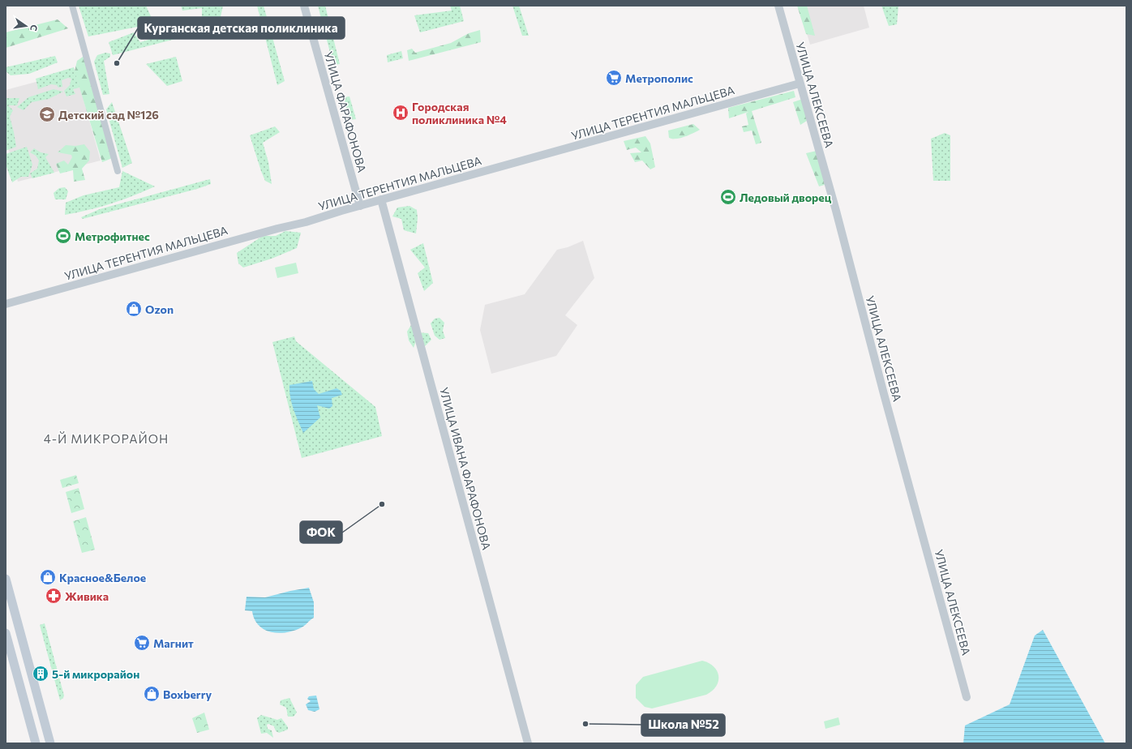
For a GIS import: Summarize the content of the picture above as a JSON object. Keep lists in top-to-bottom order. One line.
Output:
{"streets":{"street":["УЛИЦА АЛЕКСЕЕВА","УЛИЦА ФАРАФОНОВА","УЛИЦА ТЕРЕНТИЯ МАЛЬЦЕВА","УЛИЦА ИВАНА ФАРАФОНОВА"]},"crossings":[["УЛИЦА АЛЕКСЕЕВА","УЛИЦА ТЕРЕНТИЯ МАЛЬЦЕВА"],["УЛИЦА ФАРАФОНОВА","УЛИЦА ТЕРЕНТИЯ МАЛЬЦЕВА"],["УЛИЦА ТЕРЕНТИЯ МАЛЬЦЕВА","УЛИЦА ИВАНА ФАРАФОНОВА"]],"districts":["4-Й МИКРОРАЙОН"],"places":{"other":["Курганская детская поликлиника","ФОК","Школа №52"],"supermarket":["Метрополис","Магнит"],"hospital":["Городская поликлиника №4"],"school or university":["Детский сад №126"],"sports":["Ледовый дворец","Метрофитнес"],"shop":["Ozon","Красное&Белое","Boxberry"],"pharmacy":["Живика"],"building":["5-й микрорайон"]},"north":"right"}
